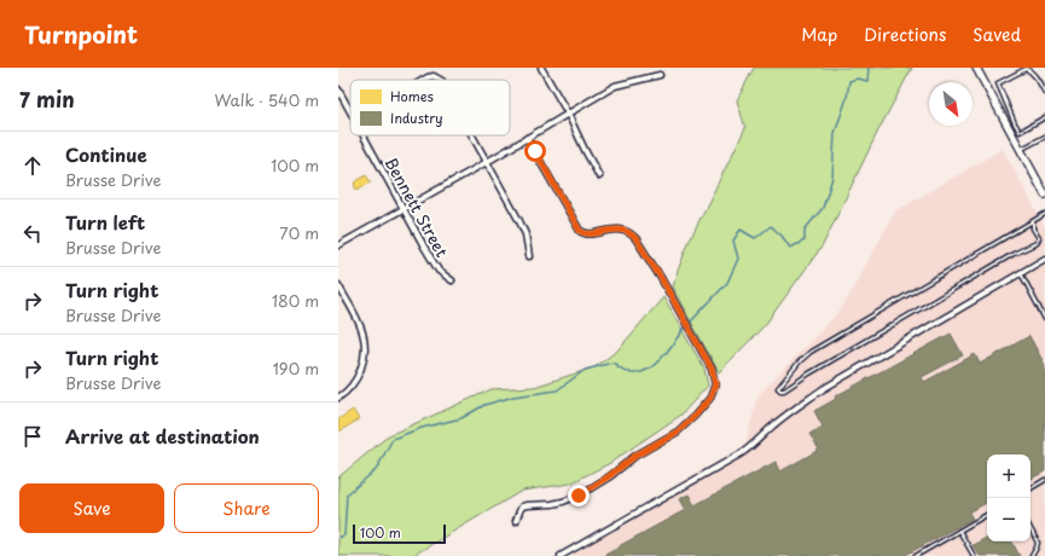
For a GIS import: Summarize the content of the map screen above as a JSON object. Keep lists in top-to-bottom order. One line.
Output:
{"streets":{"street":["Bennett Street"]},"legend":["Homes","Industry"],"scale_bar":"100 m","north":"bottom right","page":{"header":"Turnpoint","nav":["Map","Directions","Saved"],"heading":["7 min","Walk · 540 m"],"list":[["Continue","Brusse Drive","100 m"],["Turn left","Brusse Drive","70 m"],["Turn right","Brusse Drive","180 m"],["Turn right","Brusse Drive","190 m"],"Arrive at destination"],"map_buttons":["+","−"],"buttons":["Save","Share"],"scale":"100 m"}}
